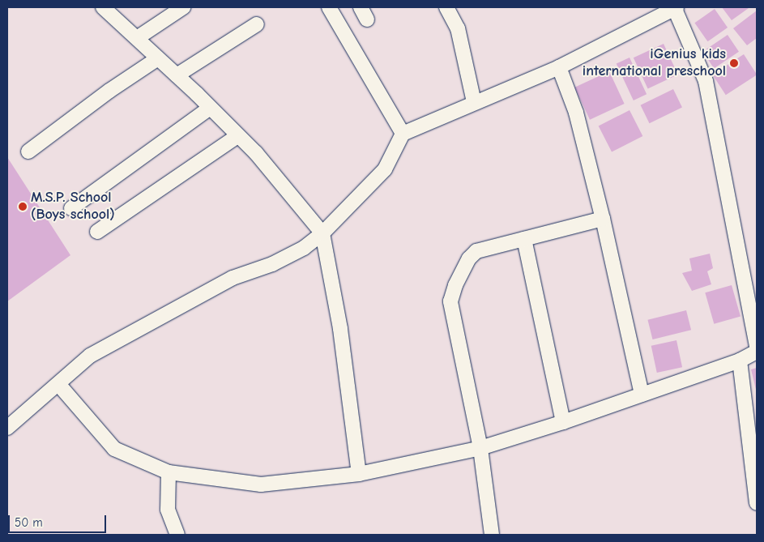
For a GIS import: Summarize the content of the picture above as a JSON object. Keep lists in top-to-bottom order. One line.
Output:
{"places":["iGenius kids international preschool","M.S.P. School (Boys school)"],"scale_bar":"50 m"}
